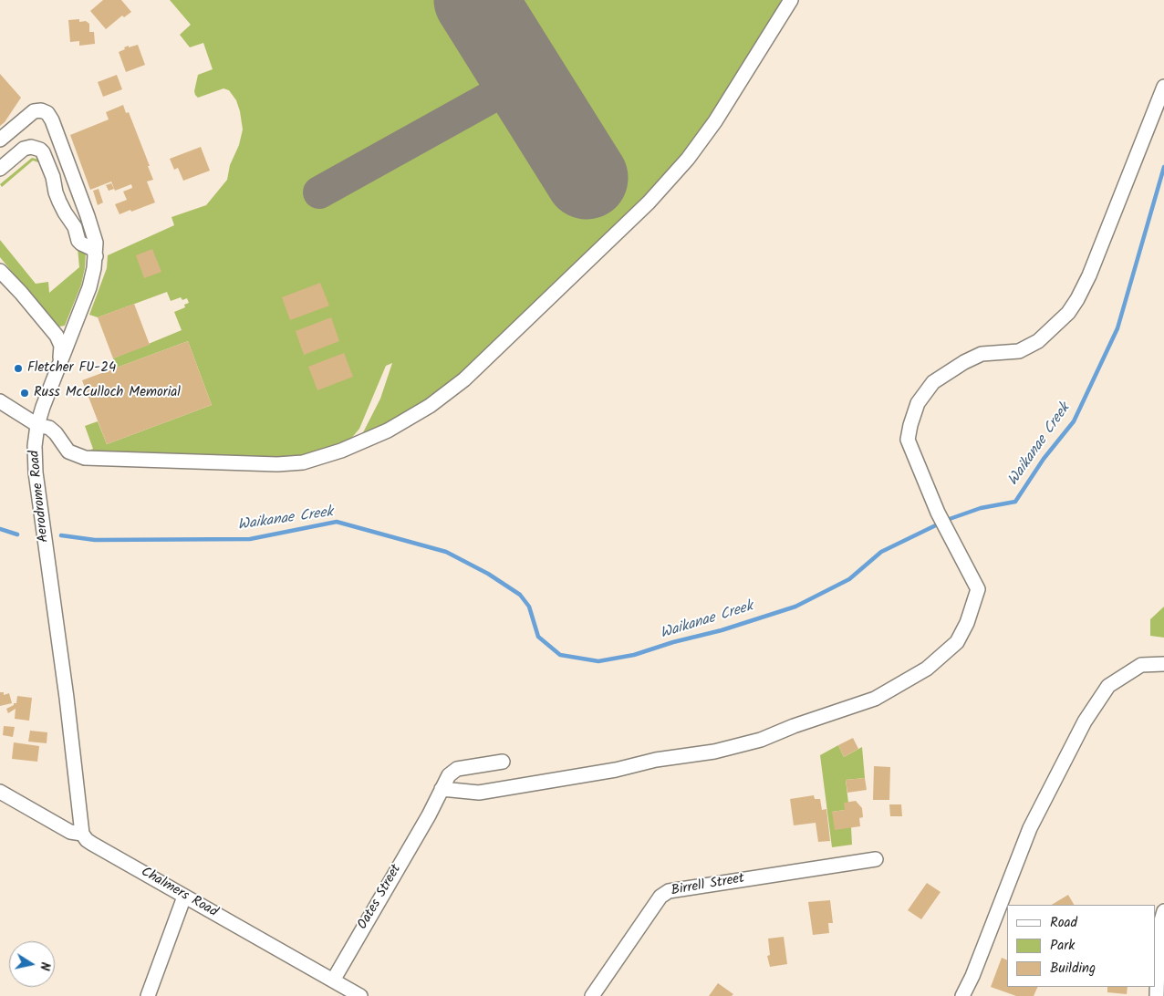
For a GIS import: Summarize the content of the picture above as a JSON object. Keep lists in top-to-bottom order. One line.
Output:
{"streets":{"street":["Aerodrome Road","Birrell Street","Chalmers Road","Oates Street"]},"crossings":[["Aerodrome Road","Chalmers Road"],["Chalmers Road","Oates Street"]],"water":["Waikanae Creek"],"places":["Fletcher FU-24","Russ McCulloch Memorial"],"legend":["Road","Park","Building"],"north":"right"}
